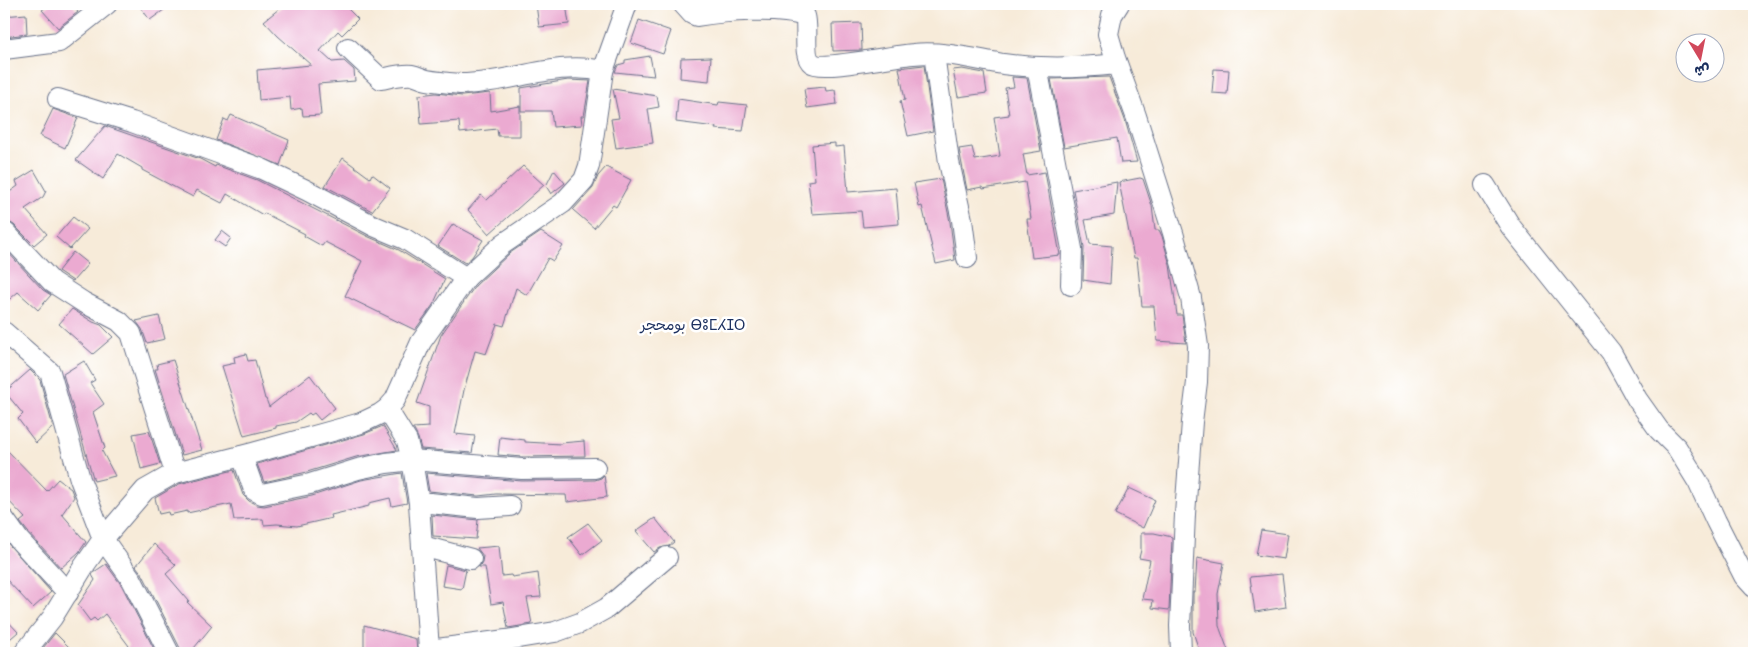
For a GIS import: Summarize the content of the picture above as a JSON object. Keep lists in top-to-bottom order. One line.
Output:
{"districts":["بومحجر ⴱⵓⵎⵃⵊⵔ"],"north":"bottom"}
